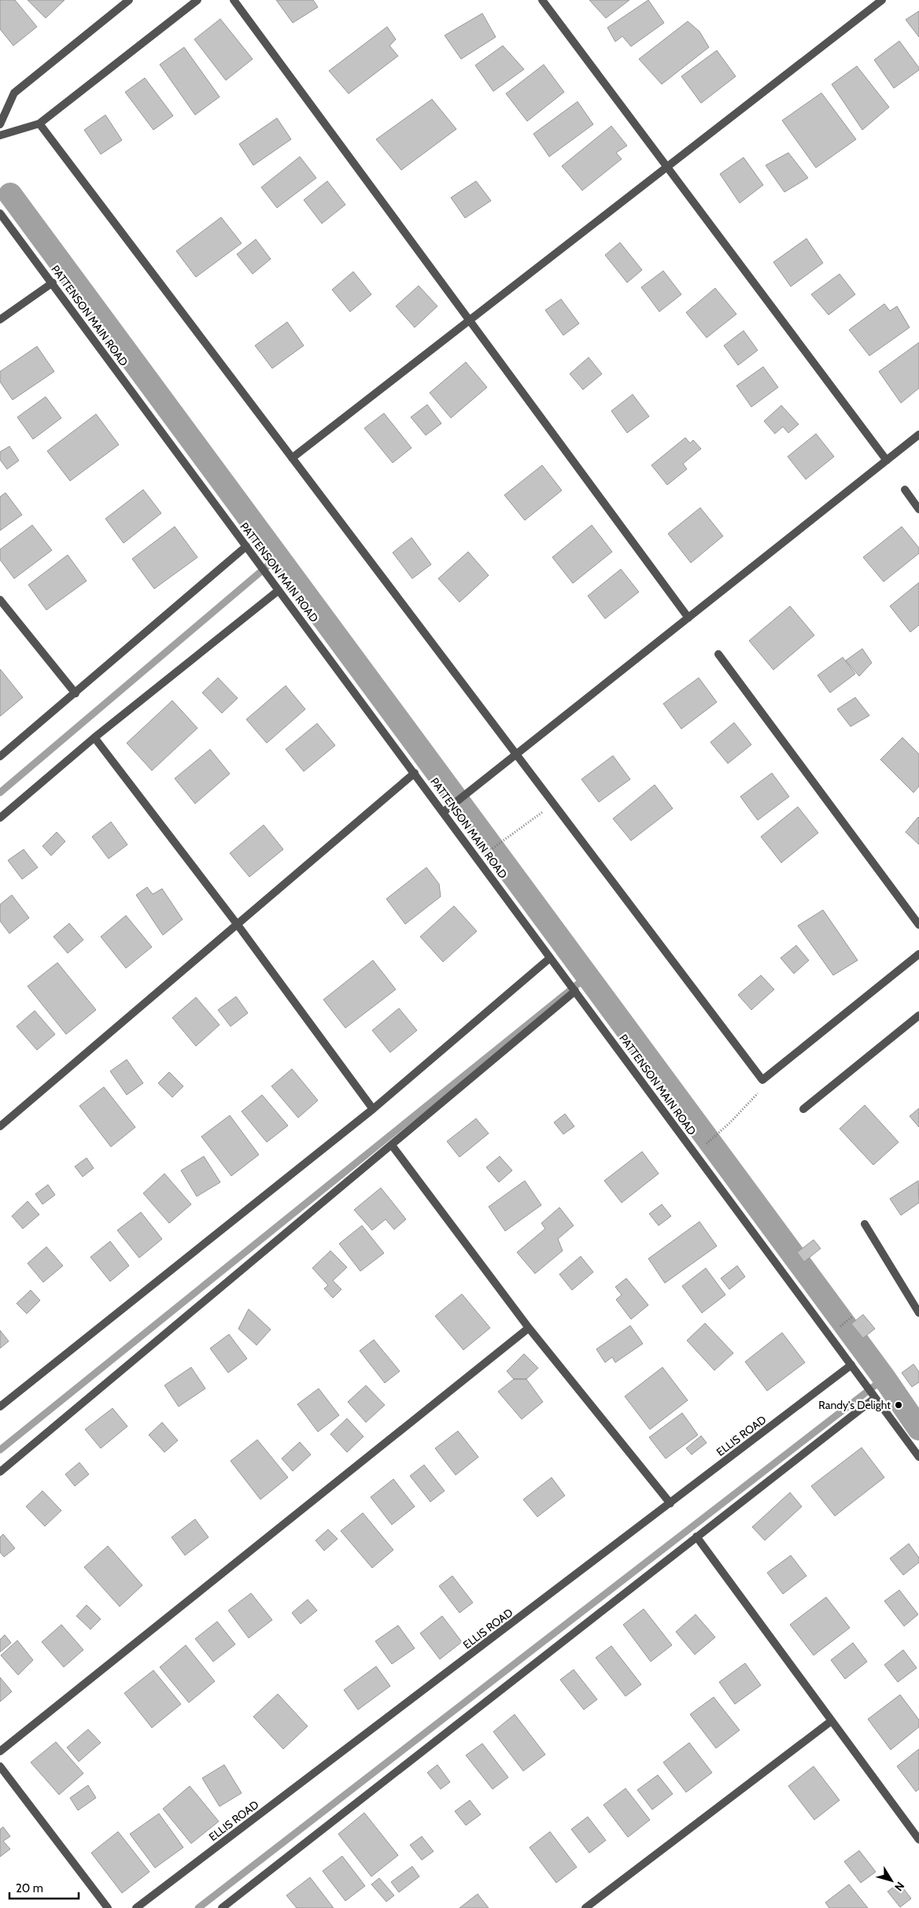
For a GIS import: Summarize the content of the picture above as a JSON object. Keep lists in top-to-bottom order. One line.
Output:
{"streets":{"street":["PATTENSON MAIN ROAD","ELLIS ROAD"]},"crossings":[["PATTENSON MAIN ROAD","ELLIS ROAD"]],"places":["Randy's Delight"],"scale_bar":"20 m","north":"bottom right"}
